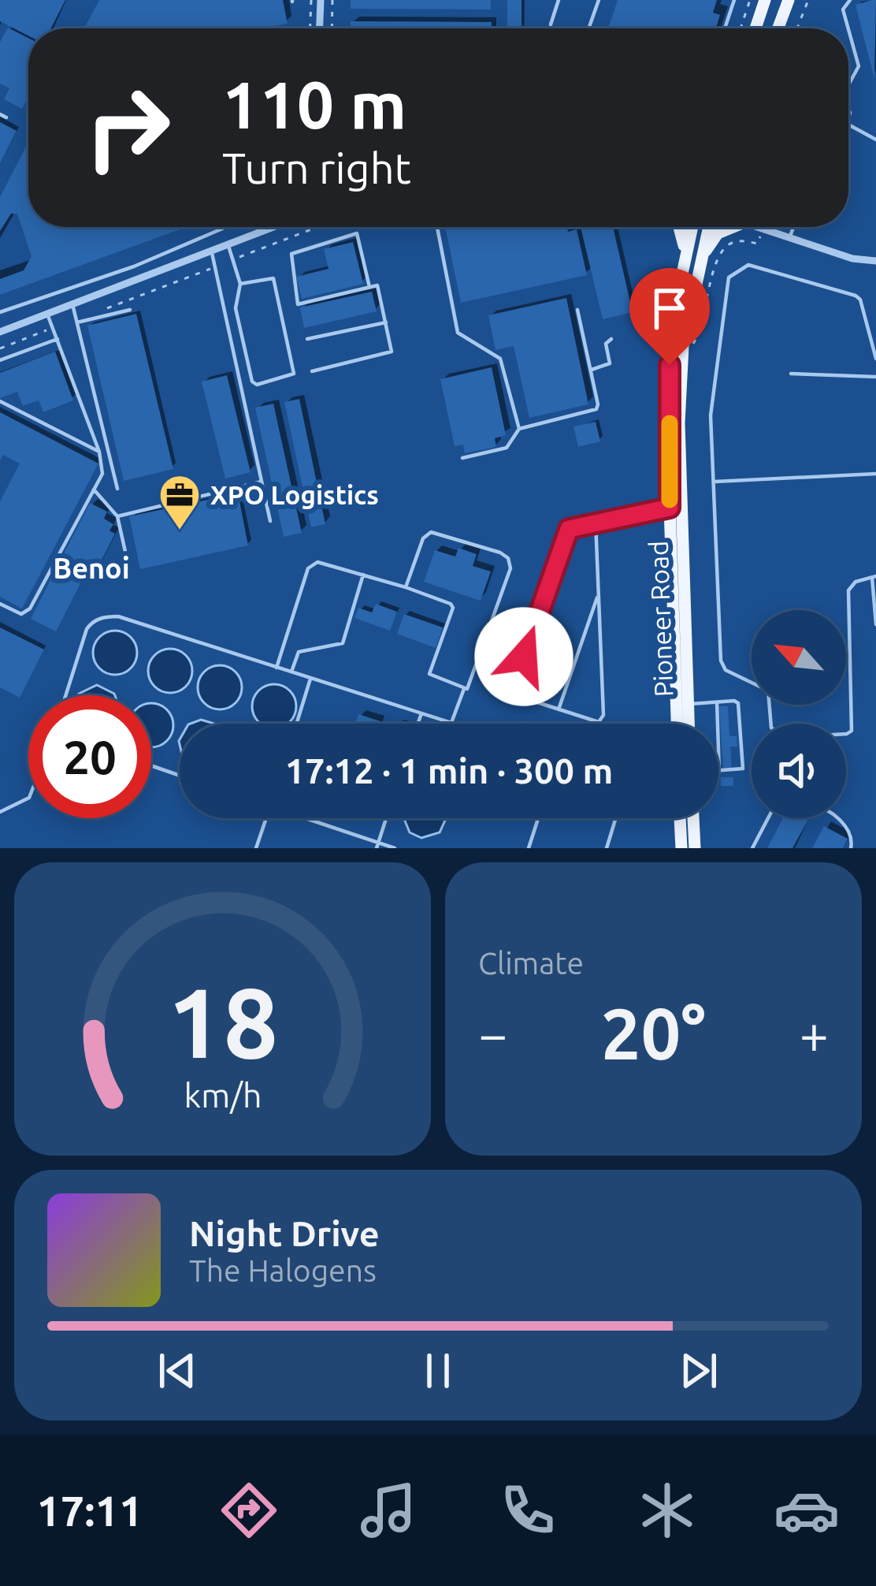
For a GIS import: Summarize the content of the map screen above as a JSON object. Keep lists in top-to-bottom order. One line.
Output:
{"streets":{"main road":["Pioneer Road"]},"districts":["Benoi"],"places":{"office":["XPO Logistics"]},"north":"top left","page":{"turn":["110 m","Turn right"],"limit":"20","trip":"17:12 · 1 min · 300 m","tile":"Climate","heat":["−","20°","+"],"song":["Night Drive","The Halogens"],"tabs":"17:11","gauge":["18","km/h"]}}
